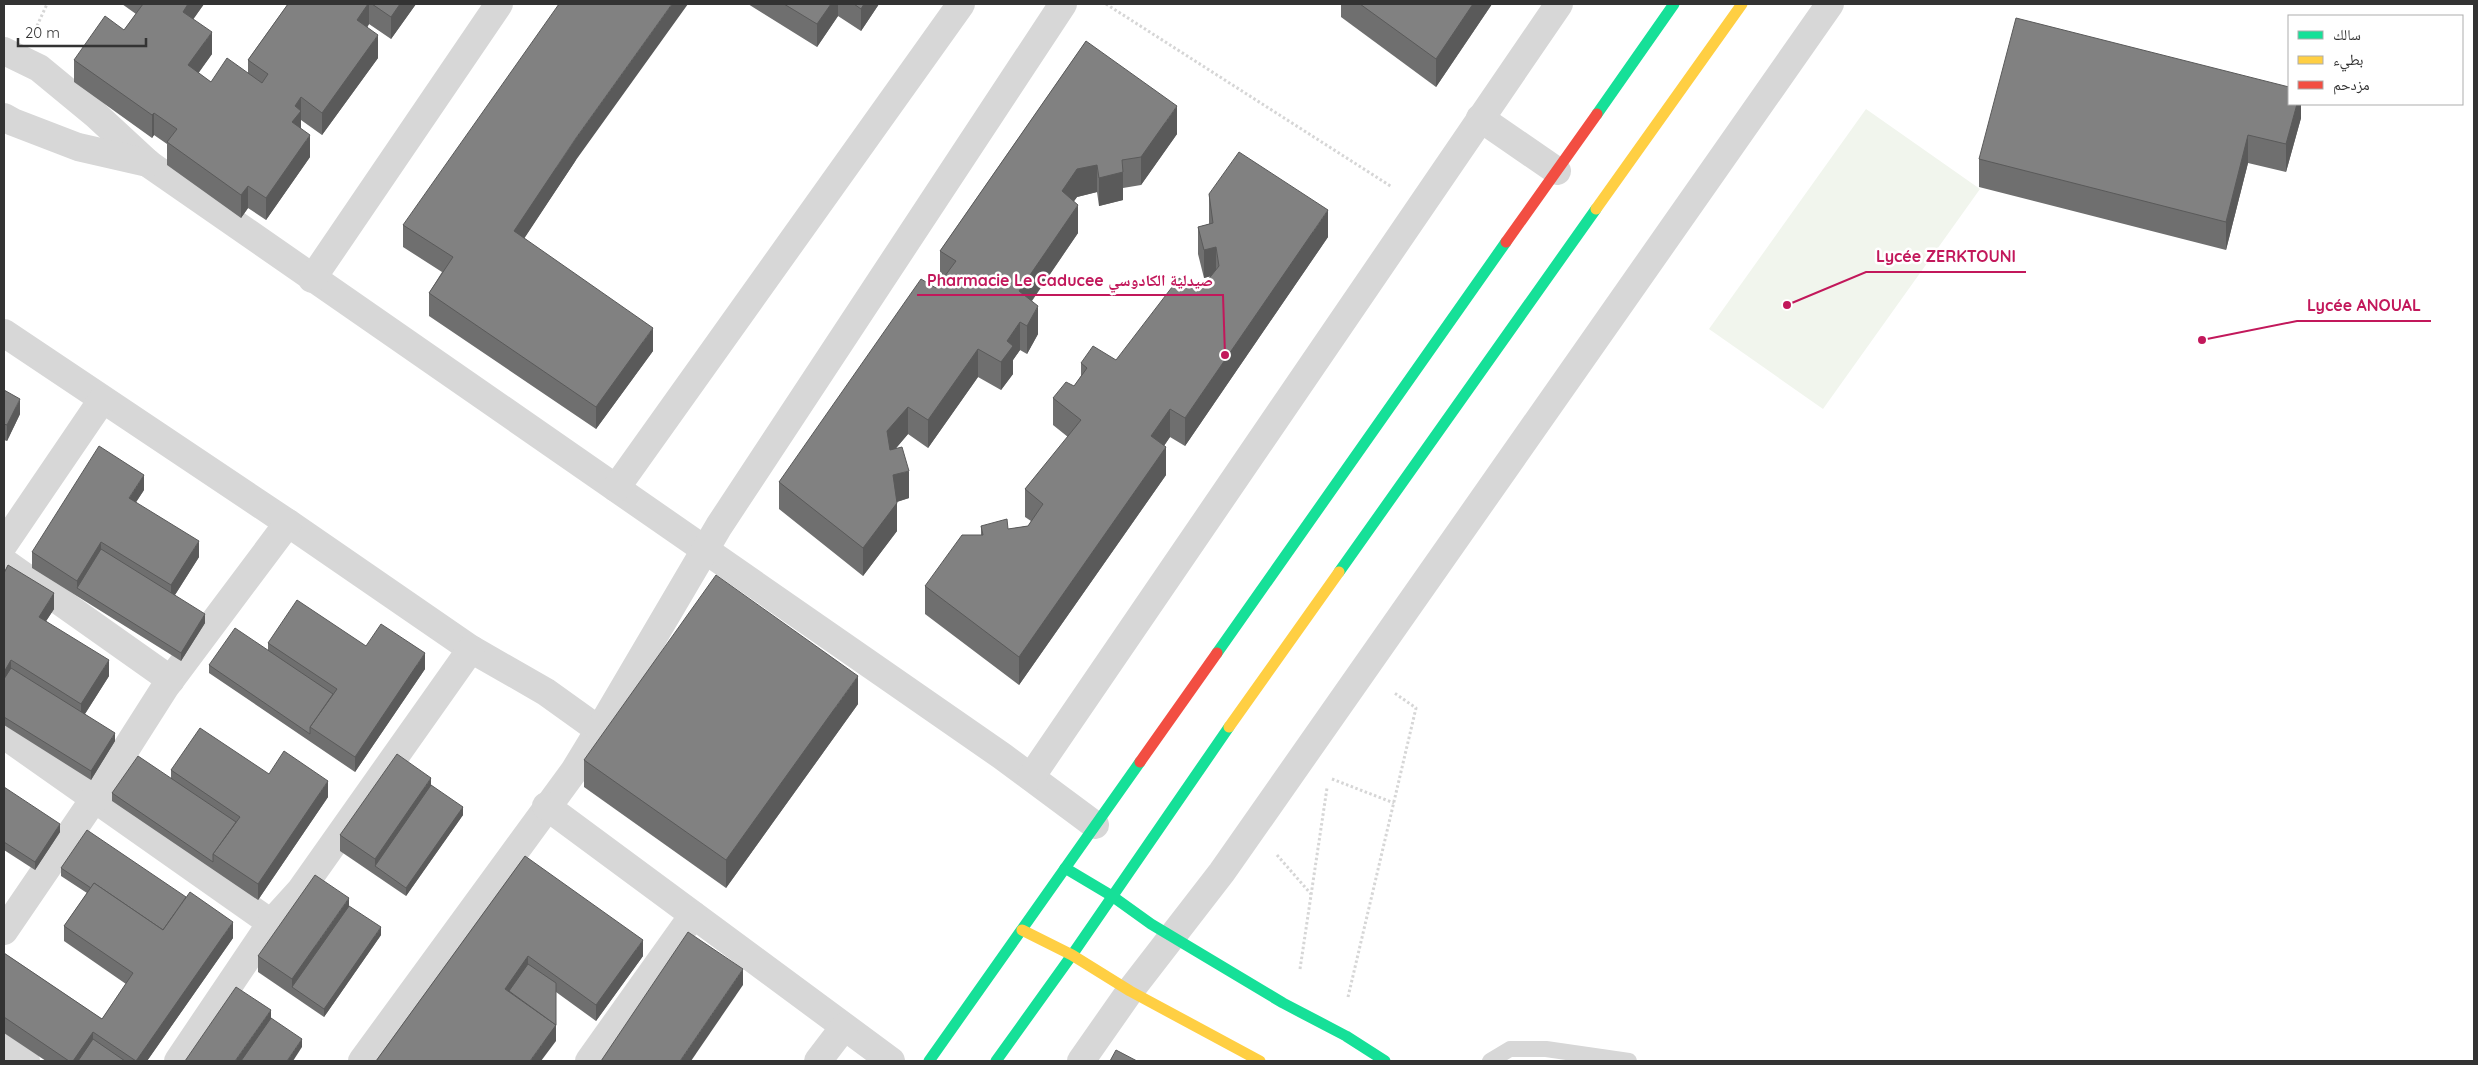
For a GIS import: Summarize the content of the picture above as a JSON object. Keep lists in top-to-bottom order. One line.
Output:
{"places":["Lycée ZERKTOUNI","Lycée ANOUAL","Pharmacie Le Caducee صيدلية الكادوسي"],"legend":["سالك","بطيء","مزدحم"],"scale_bar":"20 m"}
